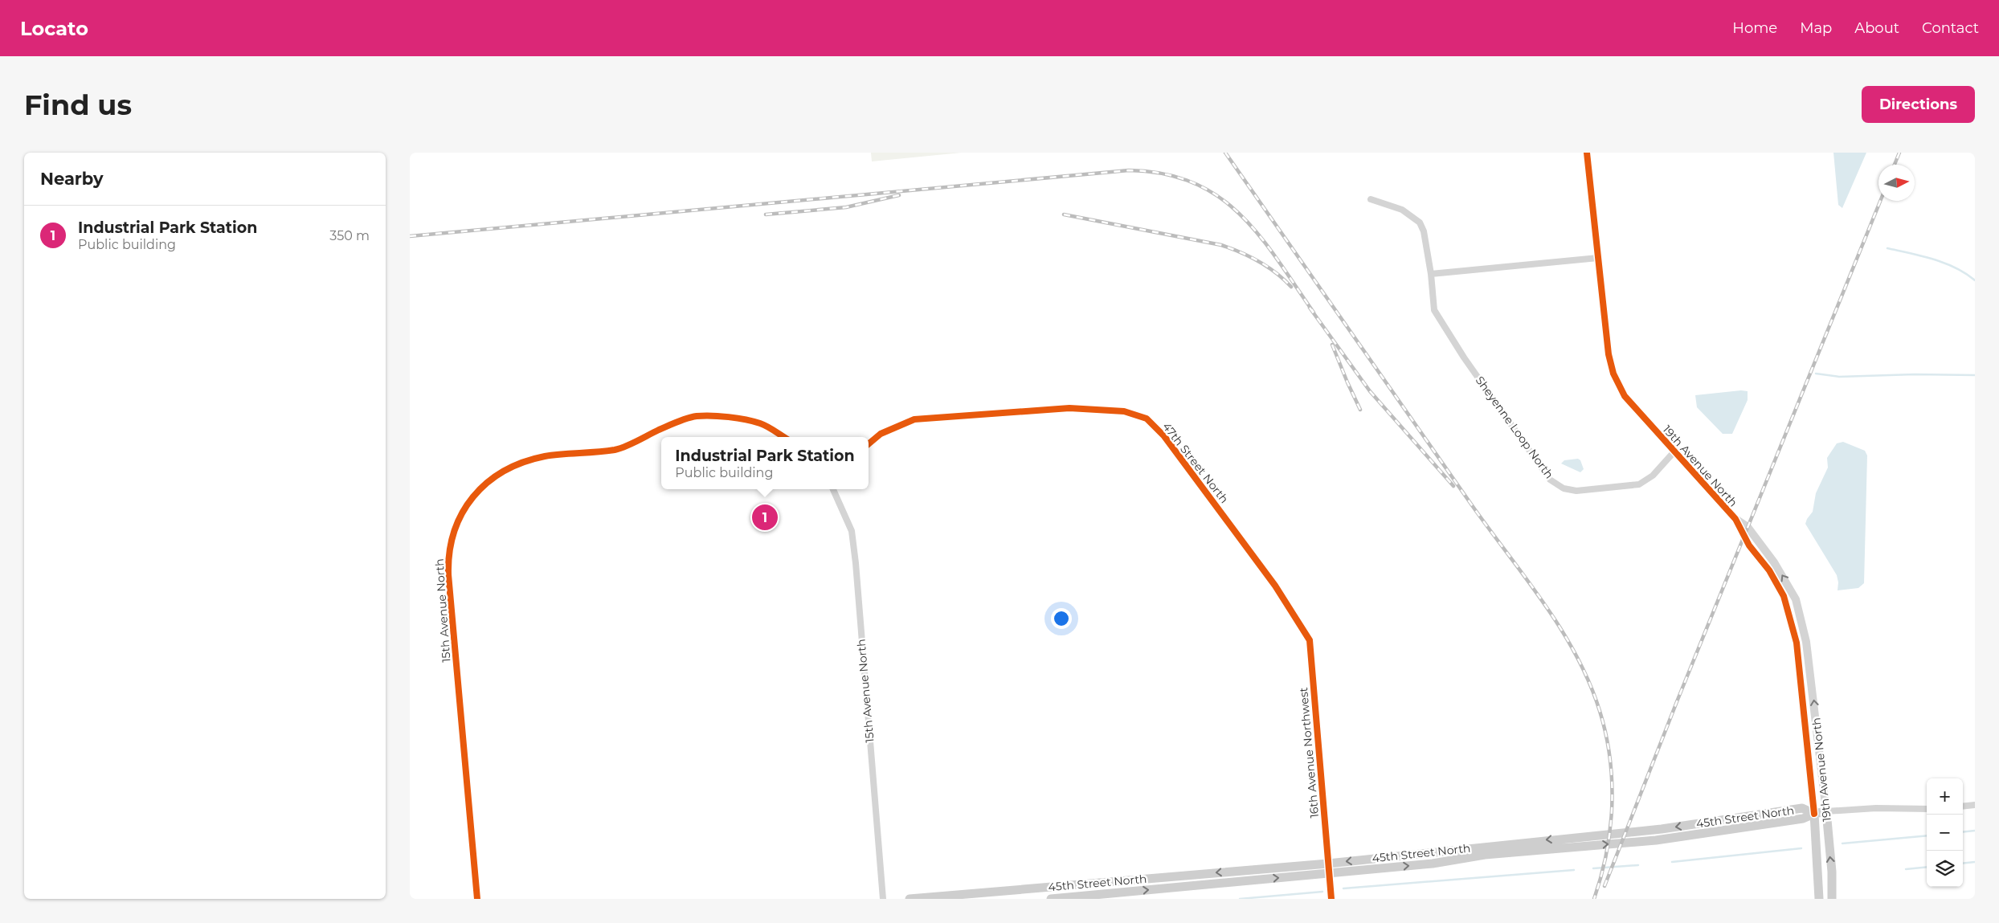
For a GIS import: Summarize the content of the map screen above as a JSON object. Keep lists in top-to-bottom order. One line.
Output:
{"streets":{"main road":["19th Avenue North","45th Street North"],"street":["Sheyenne Loop North","47th Street North","15th Avenue North","16th Avenue Northwest"]},"crossings":[["Sheyenne Loop North","19th Avenue North"],["47th Street North","16th Avenue Northwest"],["19th Avenue North","45th Street North"],["16th Avenue Northwest","45th Street North"]],"north":"right","page":{"header":"Locato","nav":["Home","Map","About","Contact"],"buttons":"Directions","title":"Find us","heading":"Nearby","list":[{"mark":"1","name":"Industrial Park Station","note":"Public building","value":"350 m"}],"popup":["Industrial Park Station","Public building"],"pins":"1","map_buttons":["+","−"]}}
